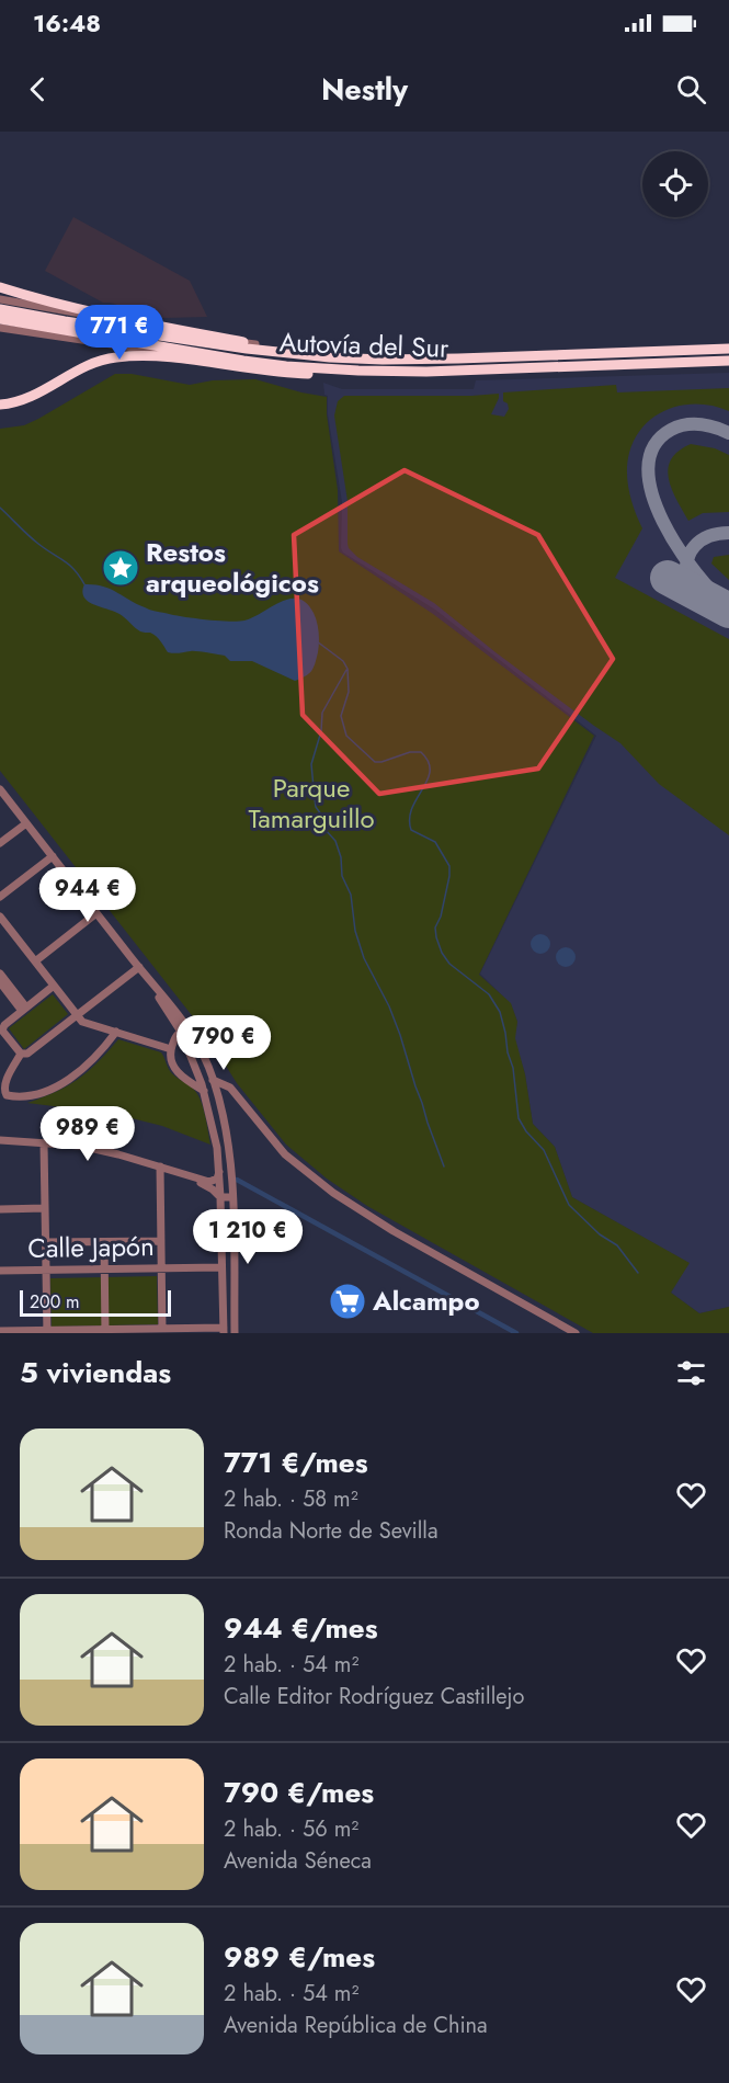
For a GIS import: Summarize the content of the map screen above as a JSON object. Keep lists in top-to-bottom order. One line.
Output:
{"streets":{"highway":["Autovía del Sur"],"street":["Calle Japón"]},"parks":["Parque Tamarguillo"],"places":{"place":["Restos arqueológicos"],"supermarket":["Alcampo"]},"scale_bar":"200 m","page":{"status":"16:48","header":"Nestly","price":["771 €","944 €","790 €","989 €","1 210 €"],"scale":"200 m","heading":"5 viviendas","list":[{"name":"771 €/mes","note":"2 hab. · 58 m² · Ronda Norte de Sevilla"},{"name":"944 €/mes","note":"2 hab. · 54 m² · Calle Editor Rodríguez Castillejo"},{"name":"790 €/mes","note":"2 hab. · 56 m² · Avenida Séneca"},{"name":"989 €/mes","note":"2 hab. · 54 m² · Avenida República de China"}]}}
